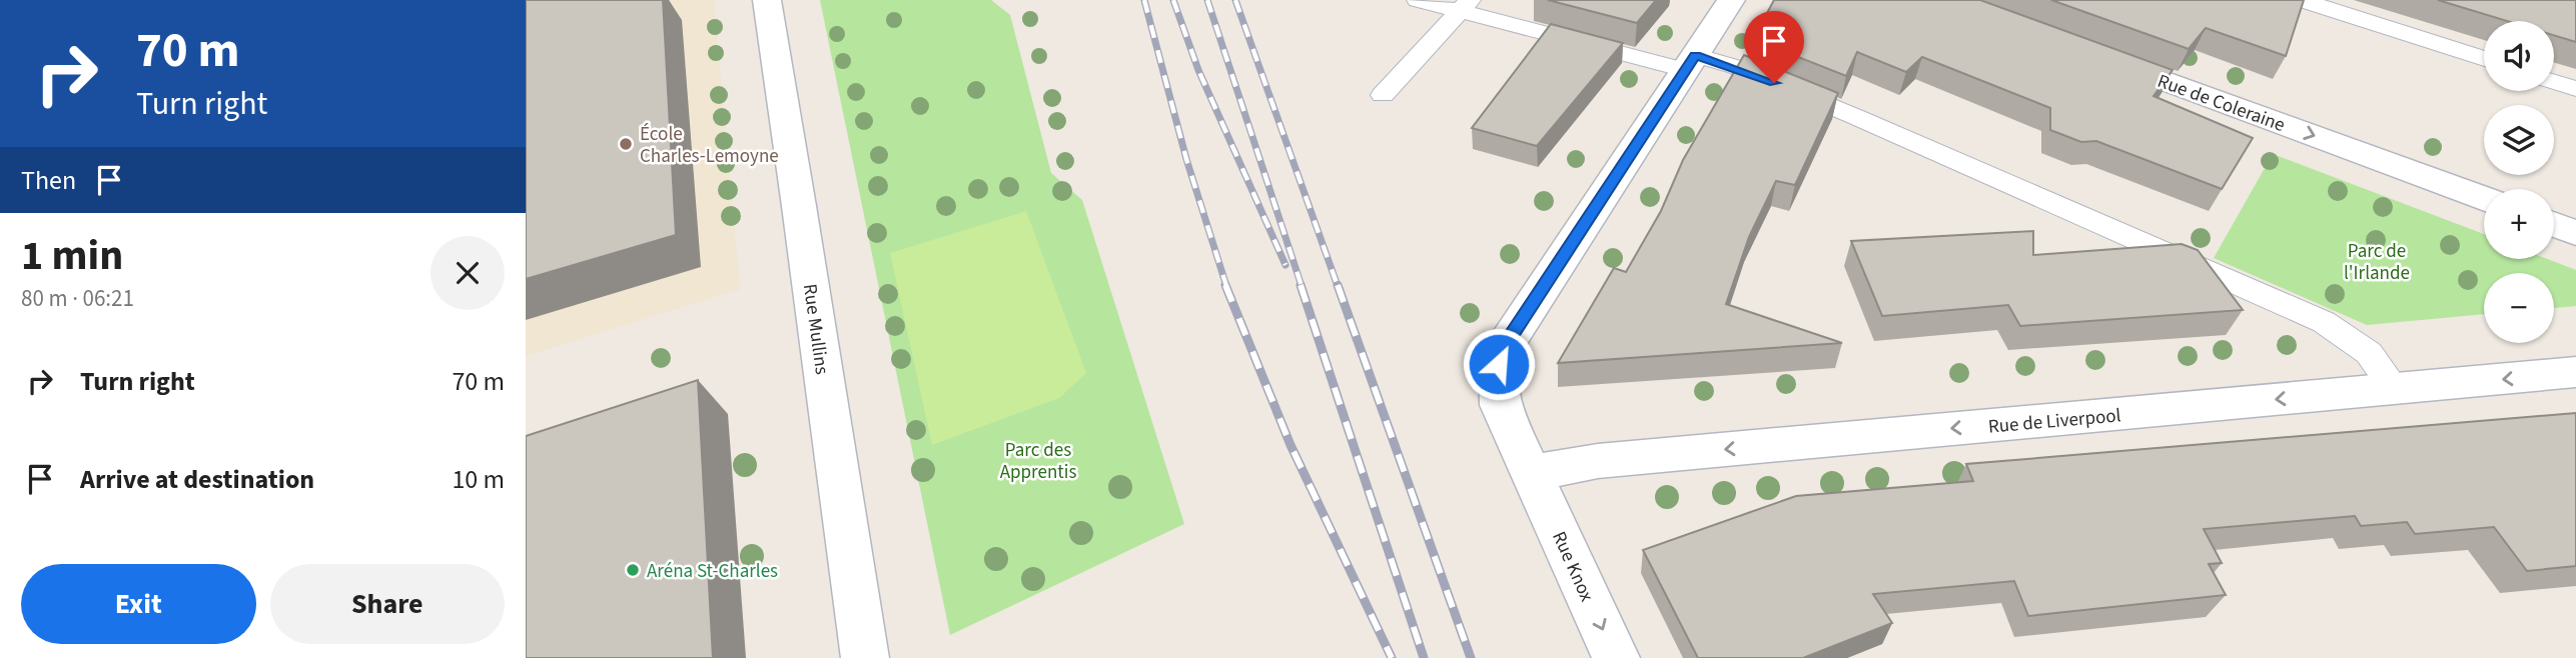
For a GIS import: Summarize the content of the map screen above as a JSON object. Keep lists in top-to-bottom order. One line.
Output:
{"streets":{"street":["Rue de Coleraine","Rue Mullins","Rue de Liverpool","Rue Knox"]},"crossings":[["Rue de Liverpool","Rue Knox"]],"one_way":["Rue de Coleraine","Rue de Liverpool"],"parks":["Parc de l'Irlande","Parc des Apprentis"],"places":["École Charles-Lemoyne","Aréna St-Charles"],"page":{"turn":["70 m","Turn right"],"map_buttons":["+","−"],"then":"Then","heading":["1 min","80 m · 06:21"],"list":[{"name":"Turn right","value":"70 m"},{"name":"Arrive at destination","value":"10 m"}],"buttons":["Exit","Share"]}}
